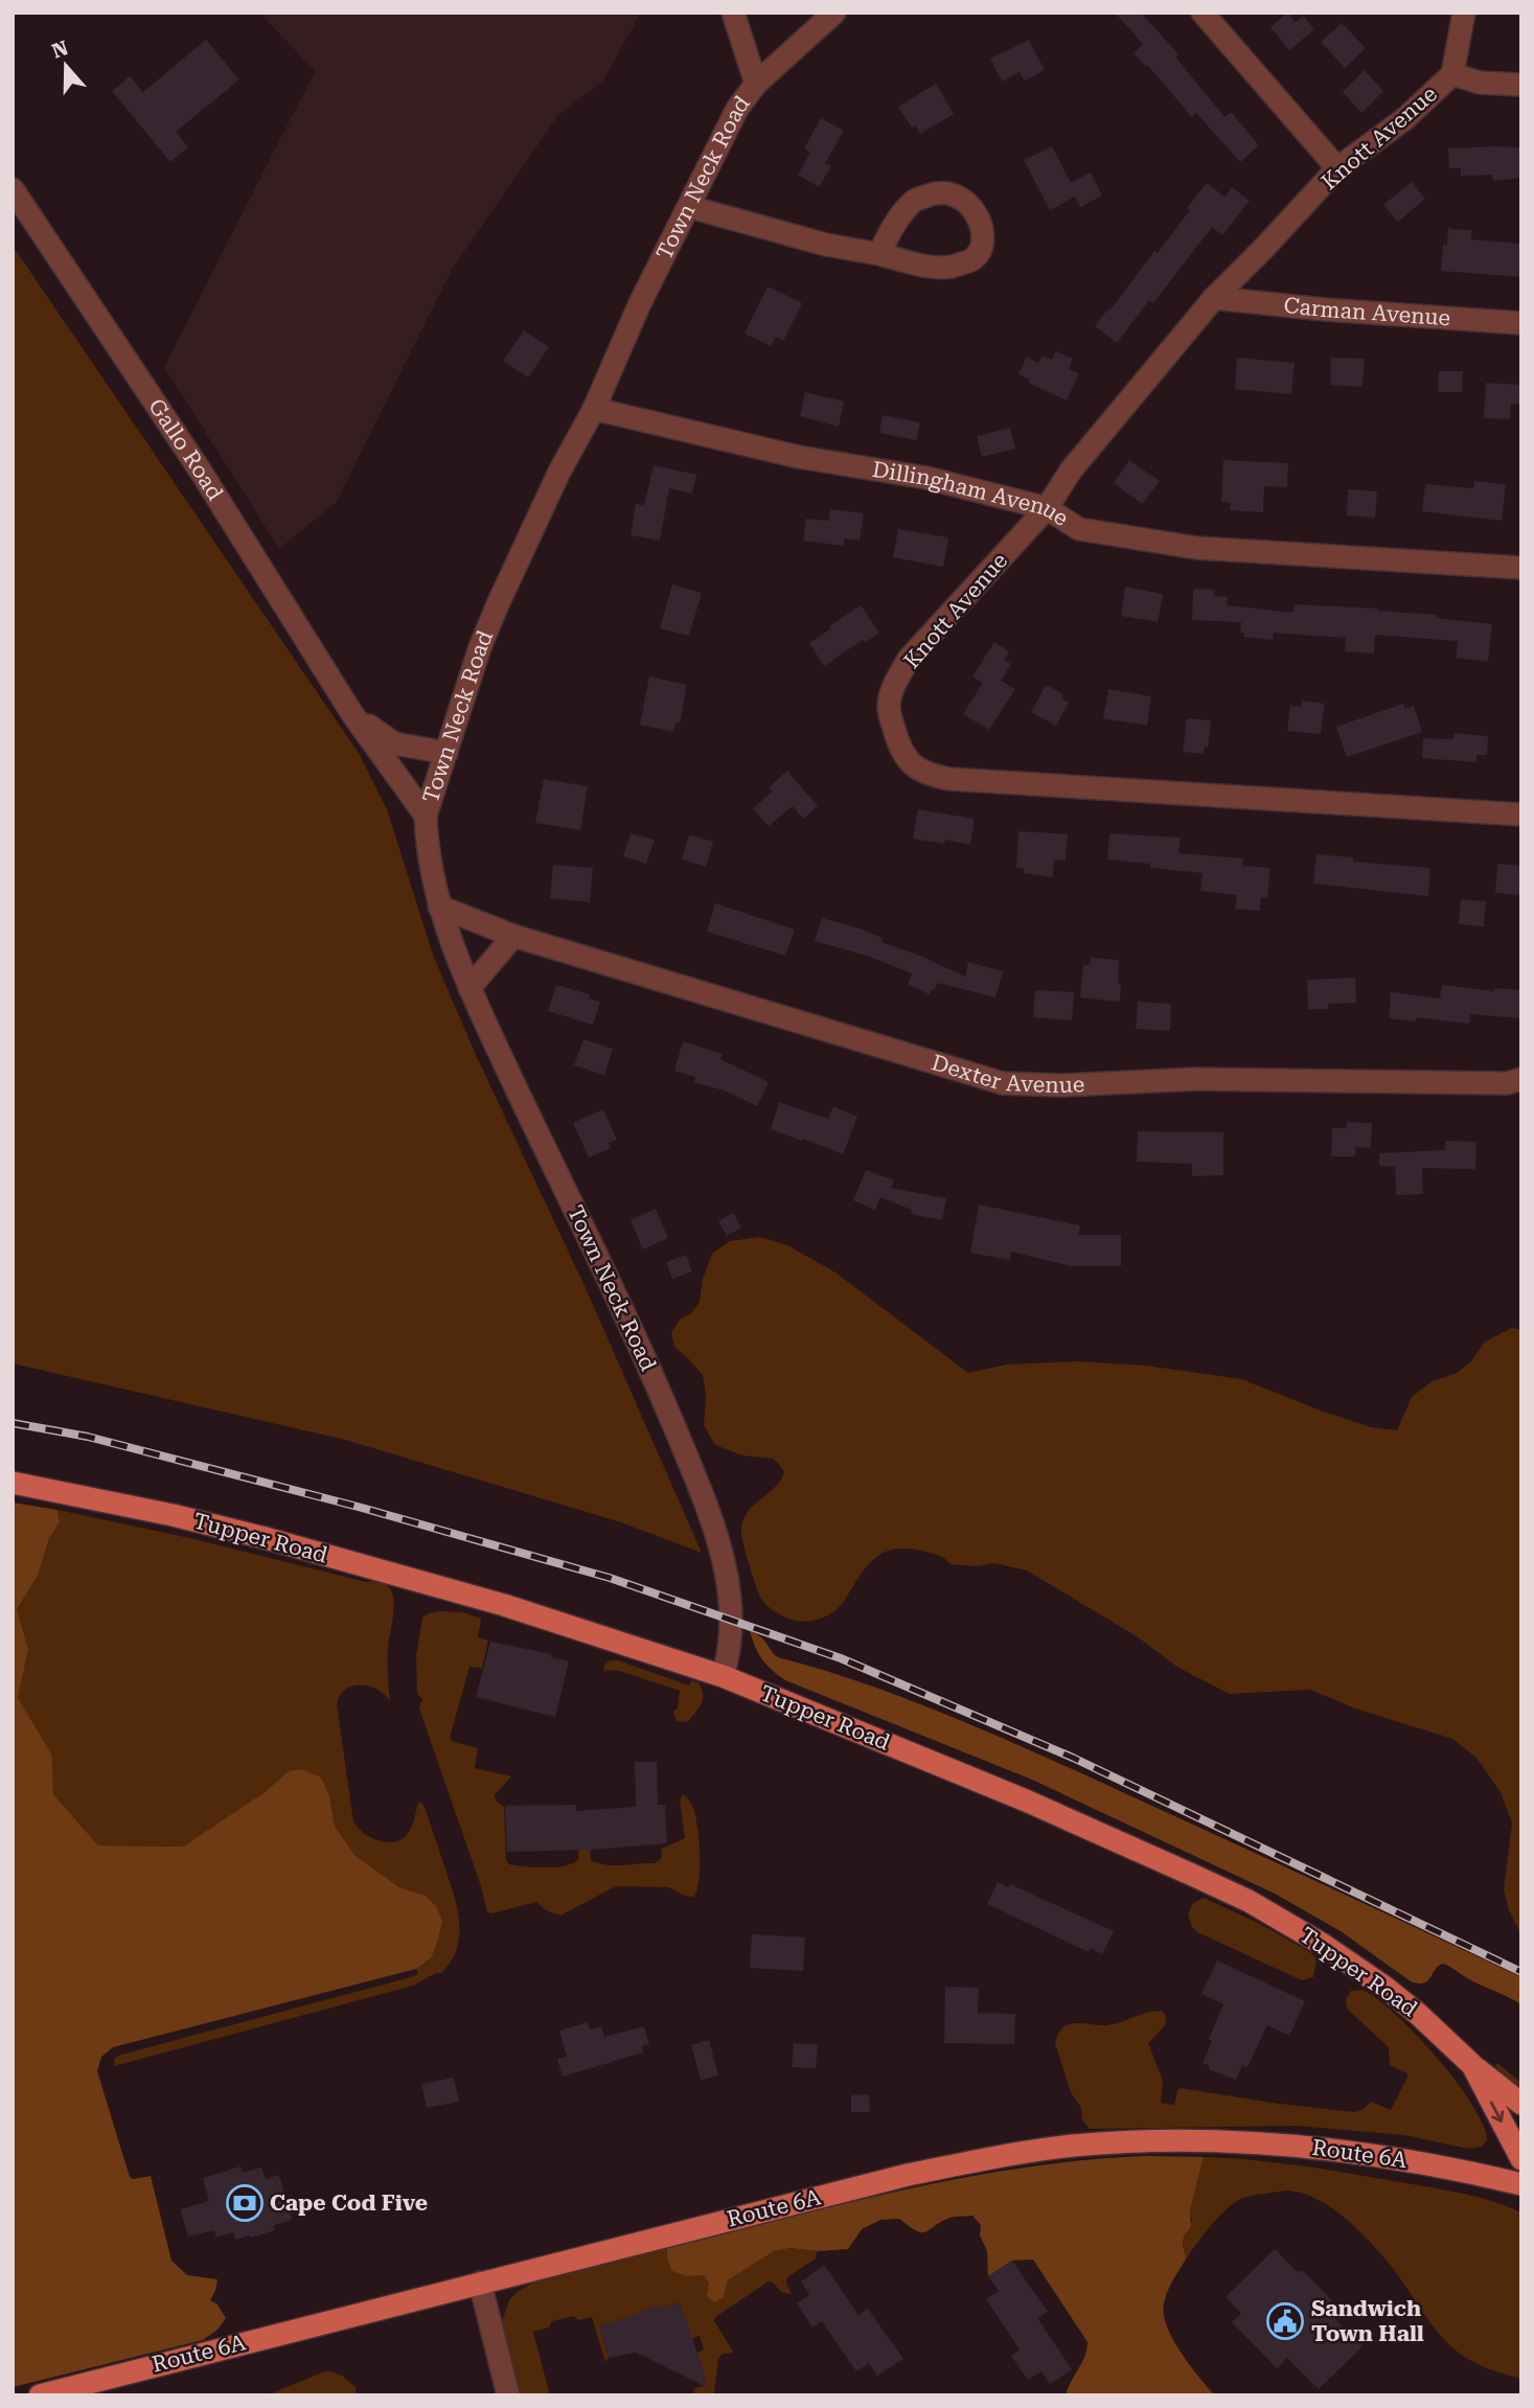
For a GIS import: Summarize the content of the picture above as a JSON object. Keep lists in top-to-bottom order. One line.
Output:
{"streets":{"main road":["Tupper Road","Route 6A"],"street":["Knott Avenue","Town Neck Road","Carman Avenue","Gallo Road","Dillingham Avenue","Dexter Avenue"]},"crossings":[["Knott Avenue","Carman Avenue"],["Knott Avenue","Dillingham Avenue"],["Town Neck Road","Gallo Road"],["Town Neck Road","Dillingham Avenue"],["Town Neck Road","Dexter Avenue"],["Town Neck Road","Tupper Road"]],"places":{"bank":["Cape Cod Five"],"public building":["Sandwich Town Hall"]},"north":"top"}
